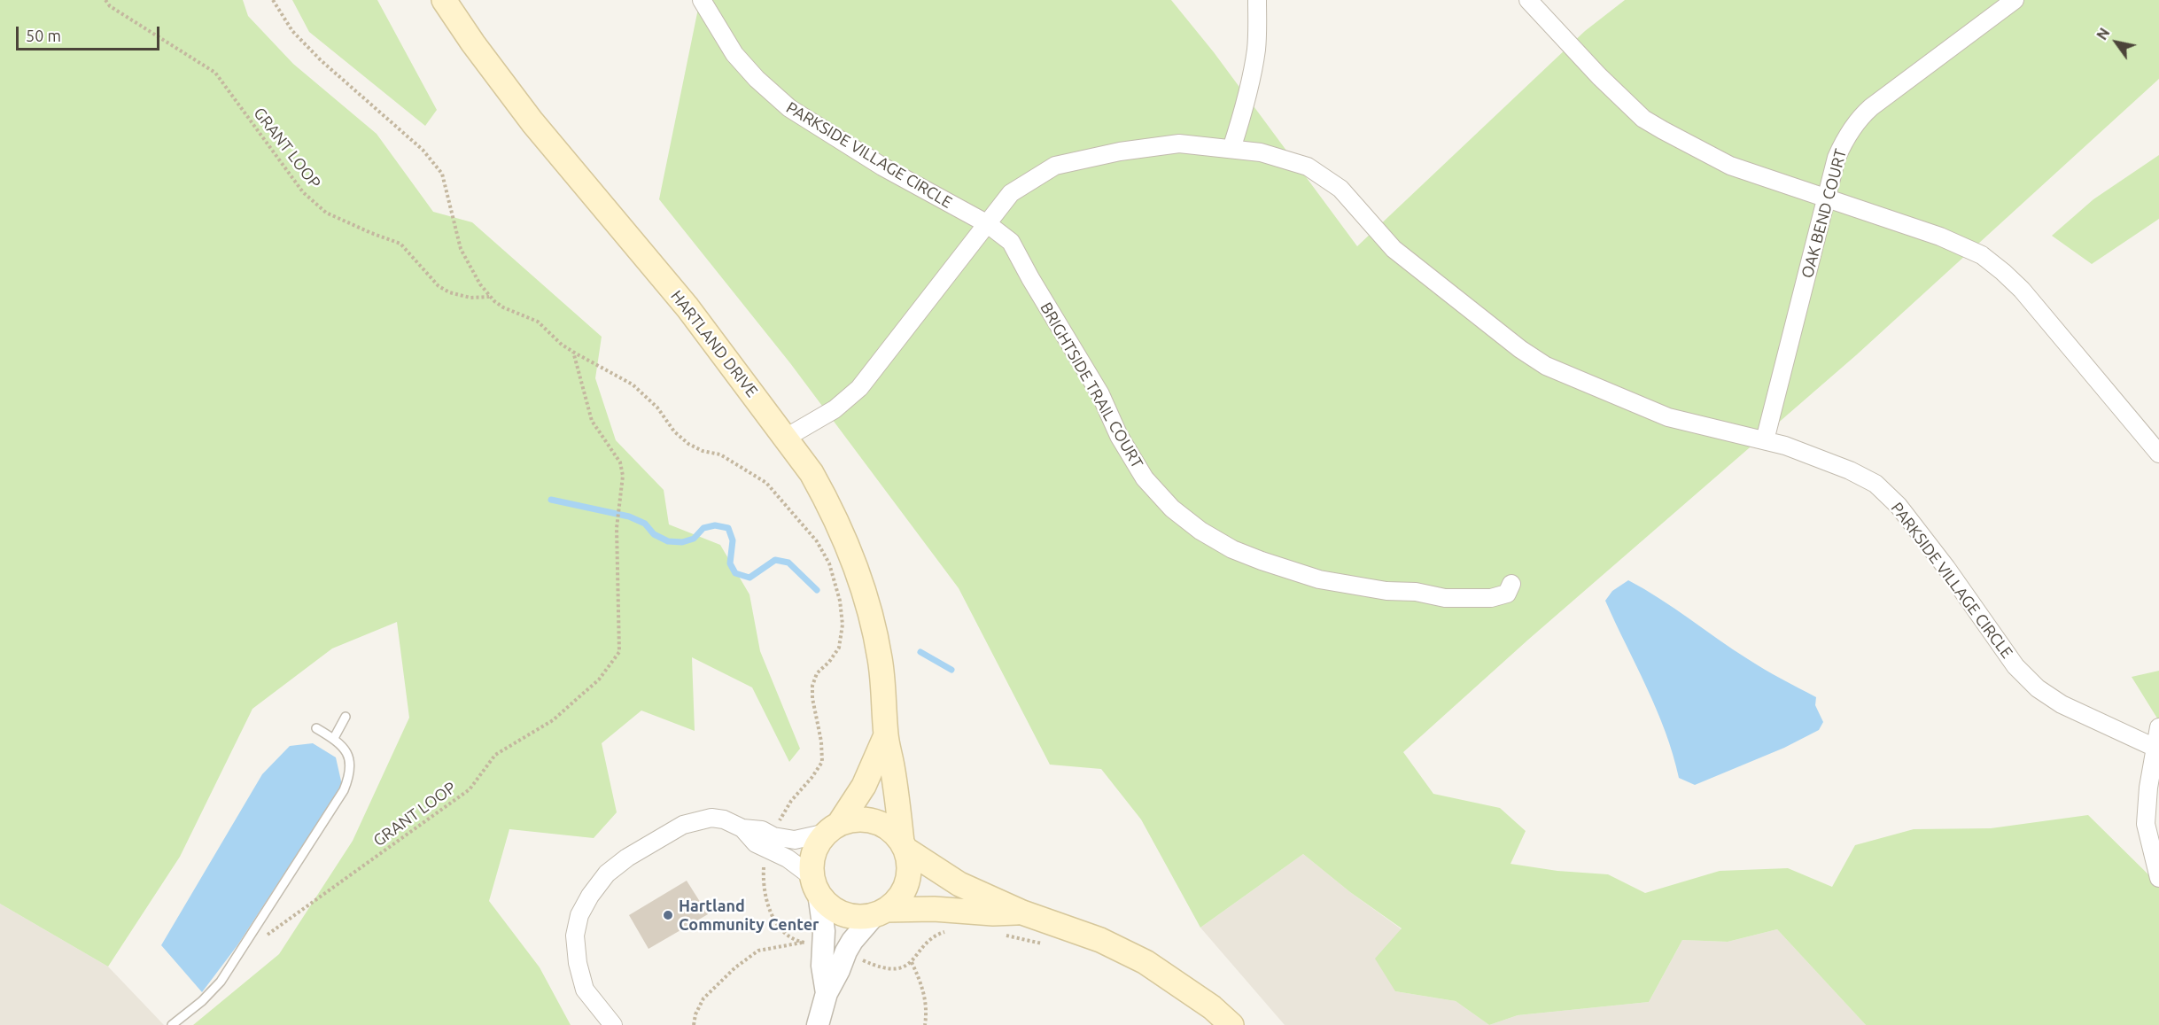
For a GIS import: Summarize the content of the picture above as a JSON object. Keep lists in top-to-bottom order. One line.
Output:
{"streets":{"main road":["HARTLAND DRIVE"],"street":["PARKSIDE VILLAGE CIRCLE","OAK BEND COURT","BRIGHTSIDE TRAIL COURT"],"path":["GRANT LOOP"]},"crossings":[["PARKSIDE VILLAGE CIRCLE","OAK BEND COURT"],["PARKSIDE VILLAGE CIRCLE","HARTLAND DRIVE"],["PARKSIDE VILLAGE CIRCLE","BRIGHTSIDE TRAIL COURT"]],"places":["Hartland Community Center"],"scale_bar":"50 m","north":"top left"}
